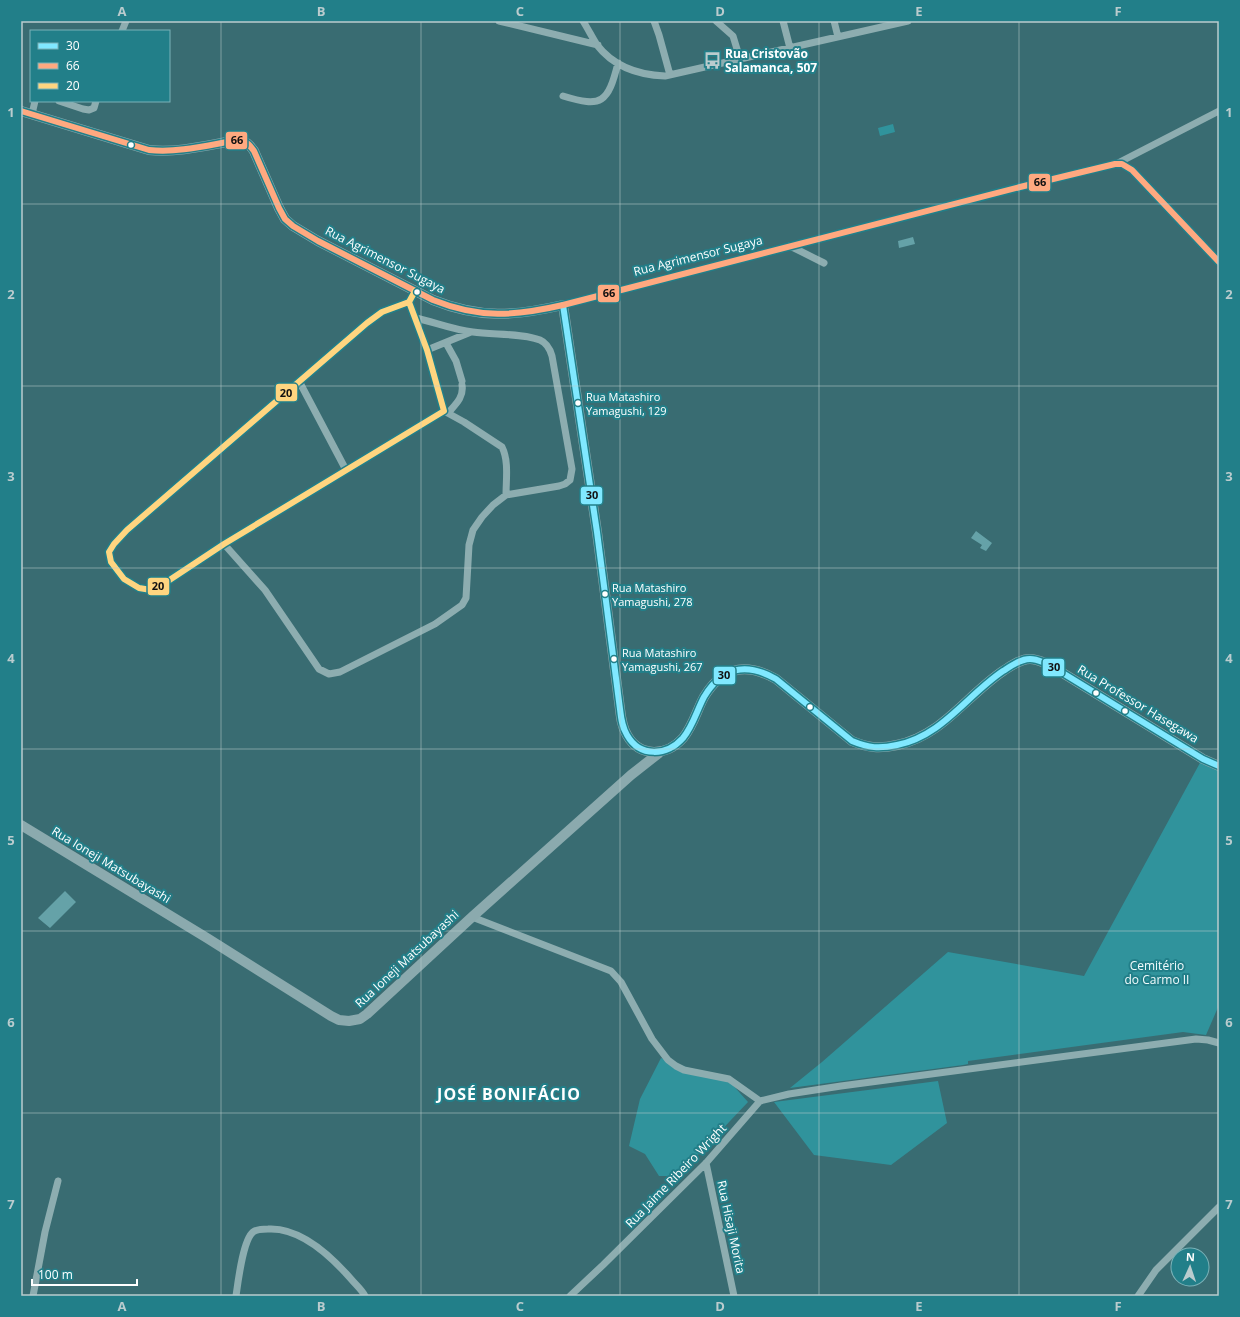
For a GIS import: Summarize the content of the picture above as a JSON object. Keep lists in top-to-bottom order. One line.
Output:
{"streets":{"main road":["Rua Agrimensor Sugaya","Rua Professor Hasegawa","Rua Ioneji Matsubayashi"],"street":["Rua Jaime Ribeiro Wright","Rua Hisaji Morita"]},"crossings":[["Rua Professor Hasegawa","Rua Ioneji Matsubayashi"],["Rua Jaime Ribeiro Wright","Rua Hisaji Morita"]],"districts":["JOSÉ BONIFÁCIO"],"parks":["Cemitério do Carmo II"],"places":{"bus stop":["Rua Cristovão Salamanca, 507"],"other":["Rua Matashiro Yamagushi, 129","Rua Matashiro Yamagushi, 278","Rua Matashiro Yamagushi, 267"]},"lines":["transit line 66","transit line 20","transit line 30"],"legend":["30","66","20"],"scale_bar":"100 m","north":"top","grid":{"columns":["A","B","C","D","E","F"],"rows":["1","2","3","4","5","6","7"]}}
